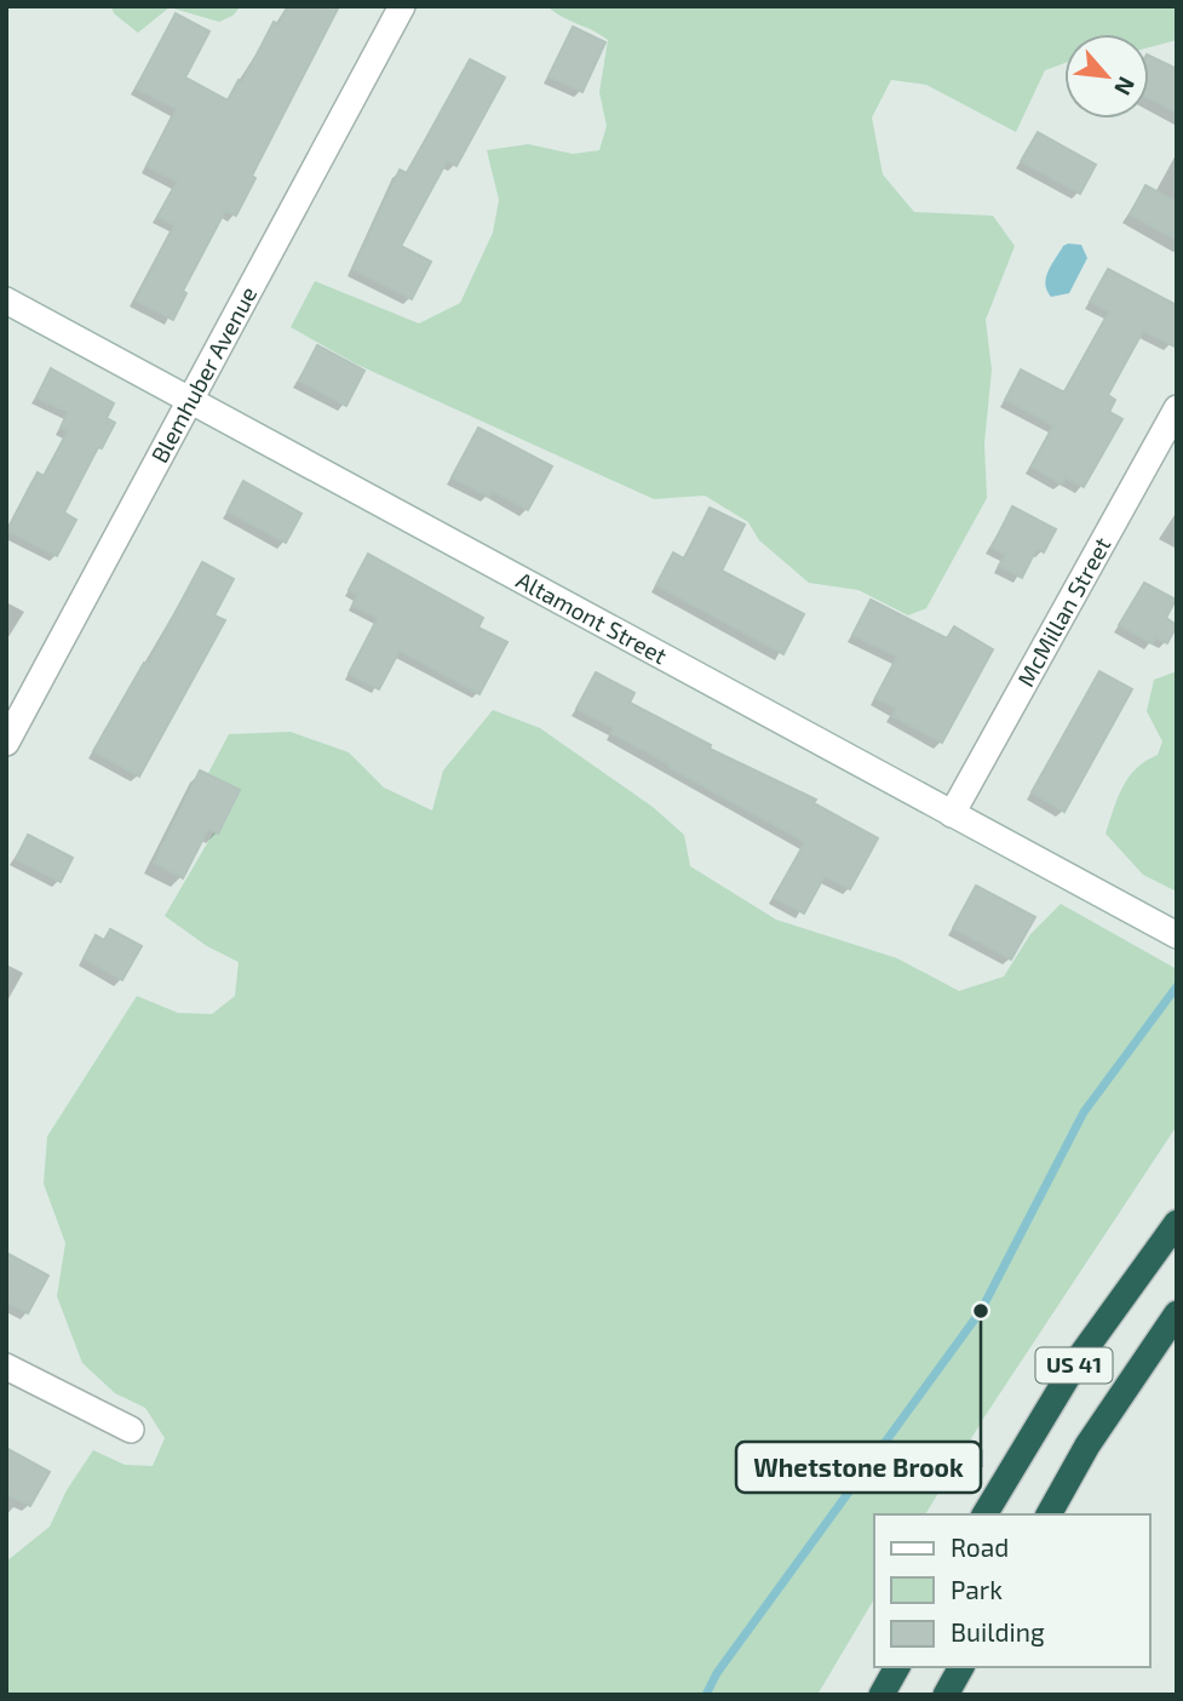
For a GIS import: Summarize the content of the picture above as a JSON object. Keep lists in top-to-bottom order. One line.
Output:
{"streets":{"highway":["US 41"],"street":["Blemhuber Avenue","McMillan Street","Altamont Street"]},"crossings":[["Blemhuber Avenue","Altamont Street"],["McMillan Street","Altamont Street"]],"places":["Whetstone Brook"],"legend":["Road","Park","Building"],"north":"bottom right"}
